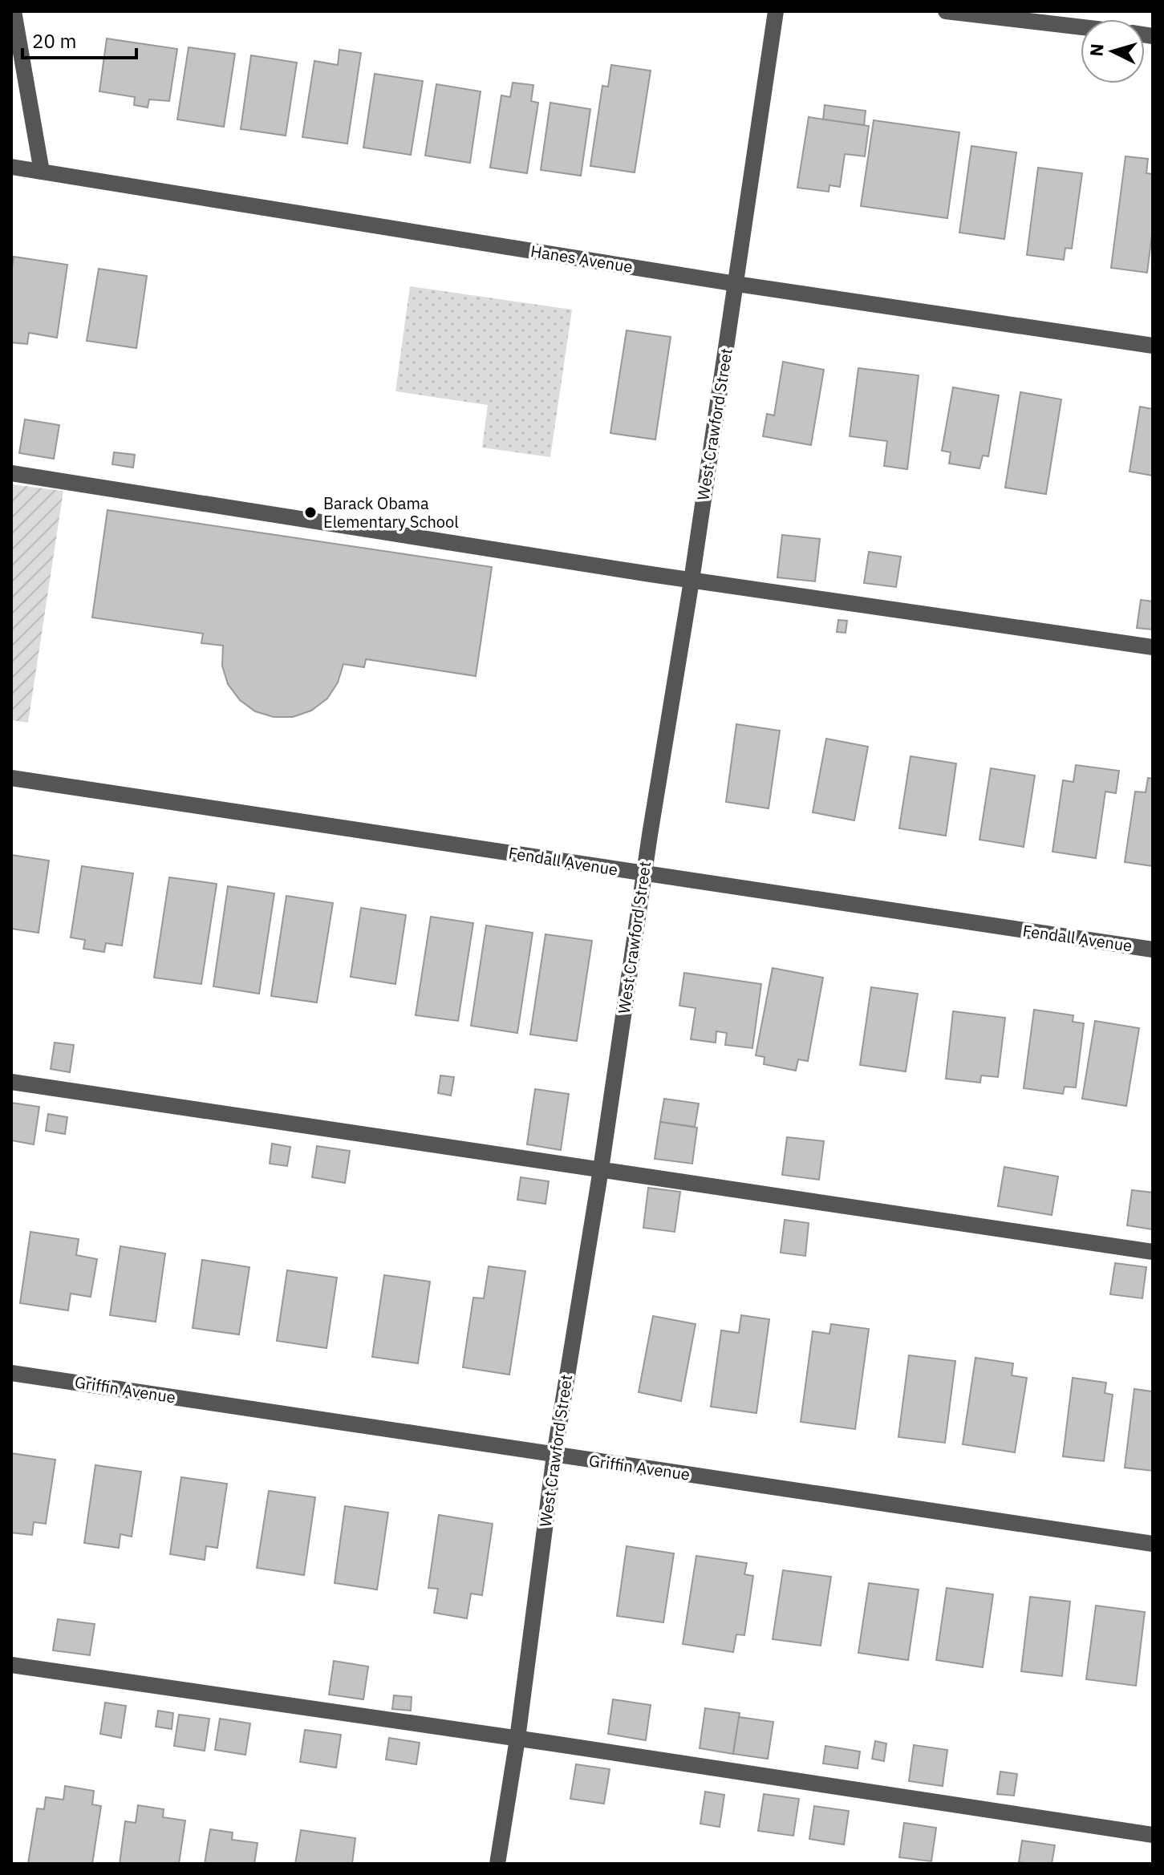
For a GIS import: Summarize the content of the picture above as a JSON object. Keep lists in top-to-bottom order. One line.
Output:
{"streets":{"street":["Hanes Avenue","West Crawford Street","Fendall Avenue","Griffin Avenue"]},"crossings":[["Hanes Avenue","West Crawford Street"],["West Crawford Street","Fendall Avenue"],["West Crawford Street","Griffin Avenue"]],"places":["Barack Obama Elementary School"],"scale_bar":"20 m","north":"left"}
